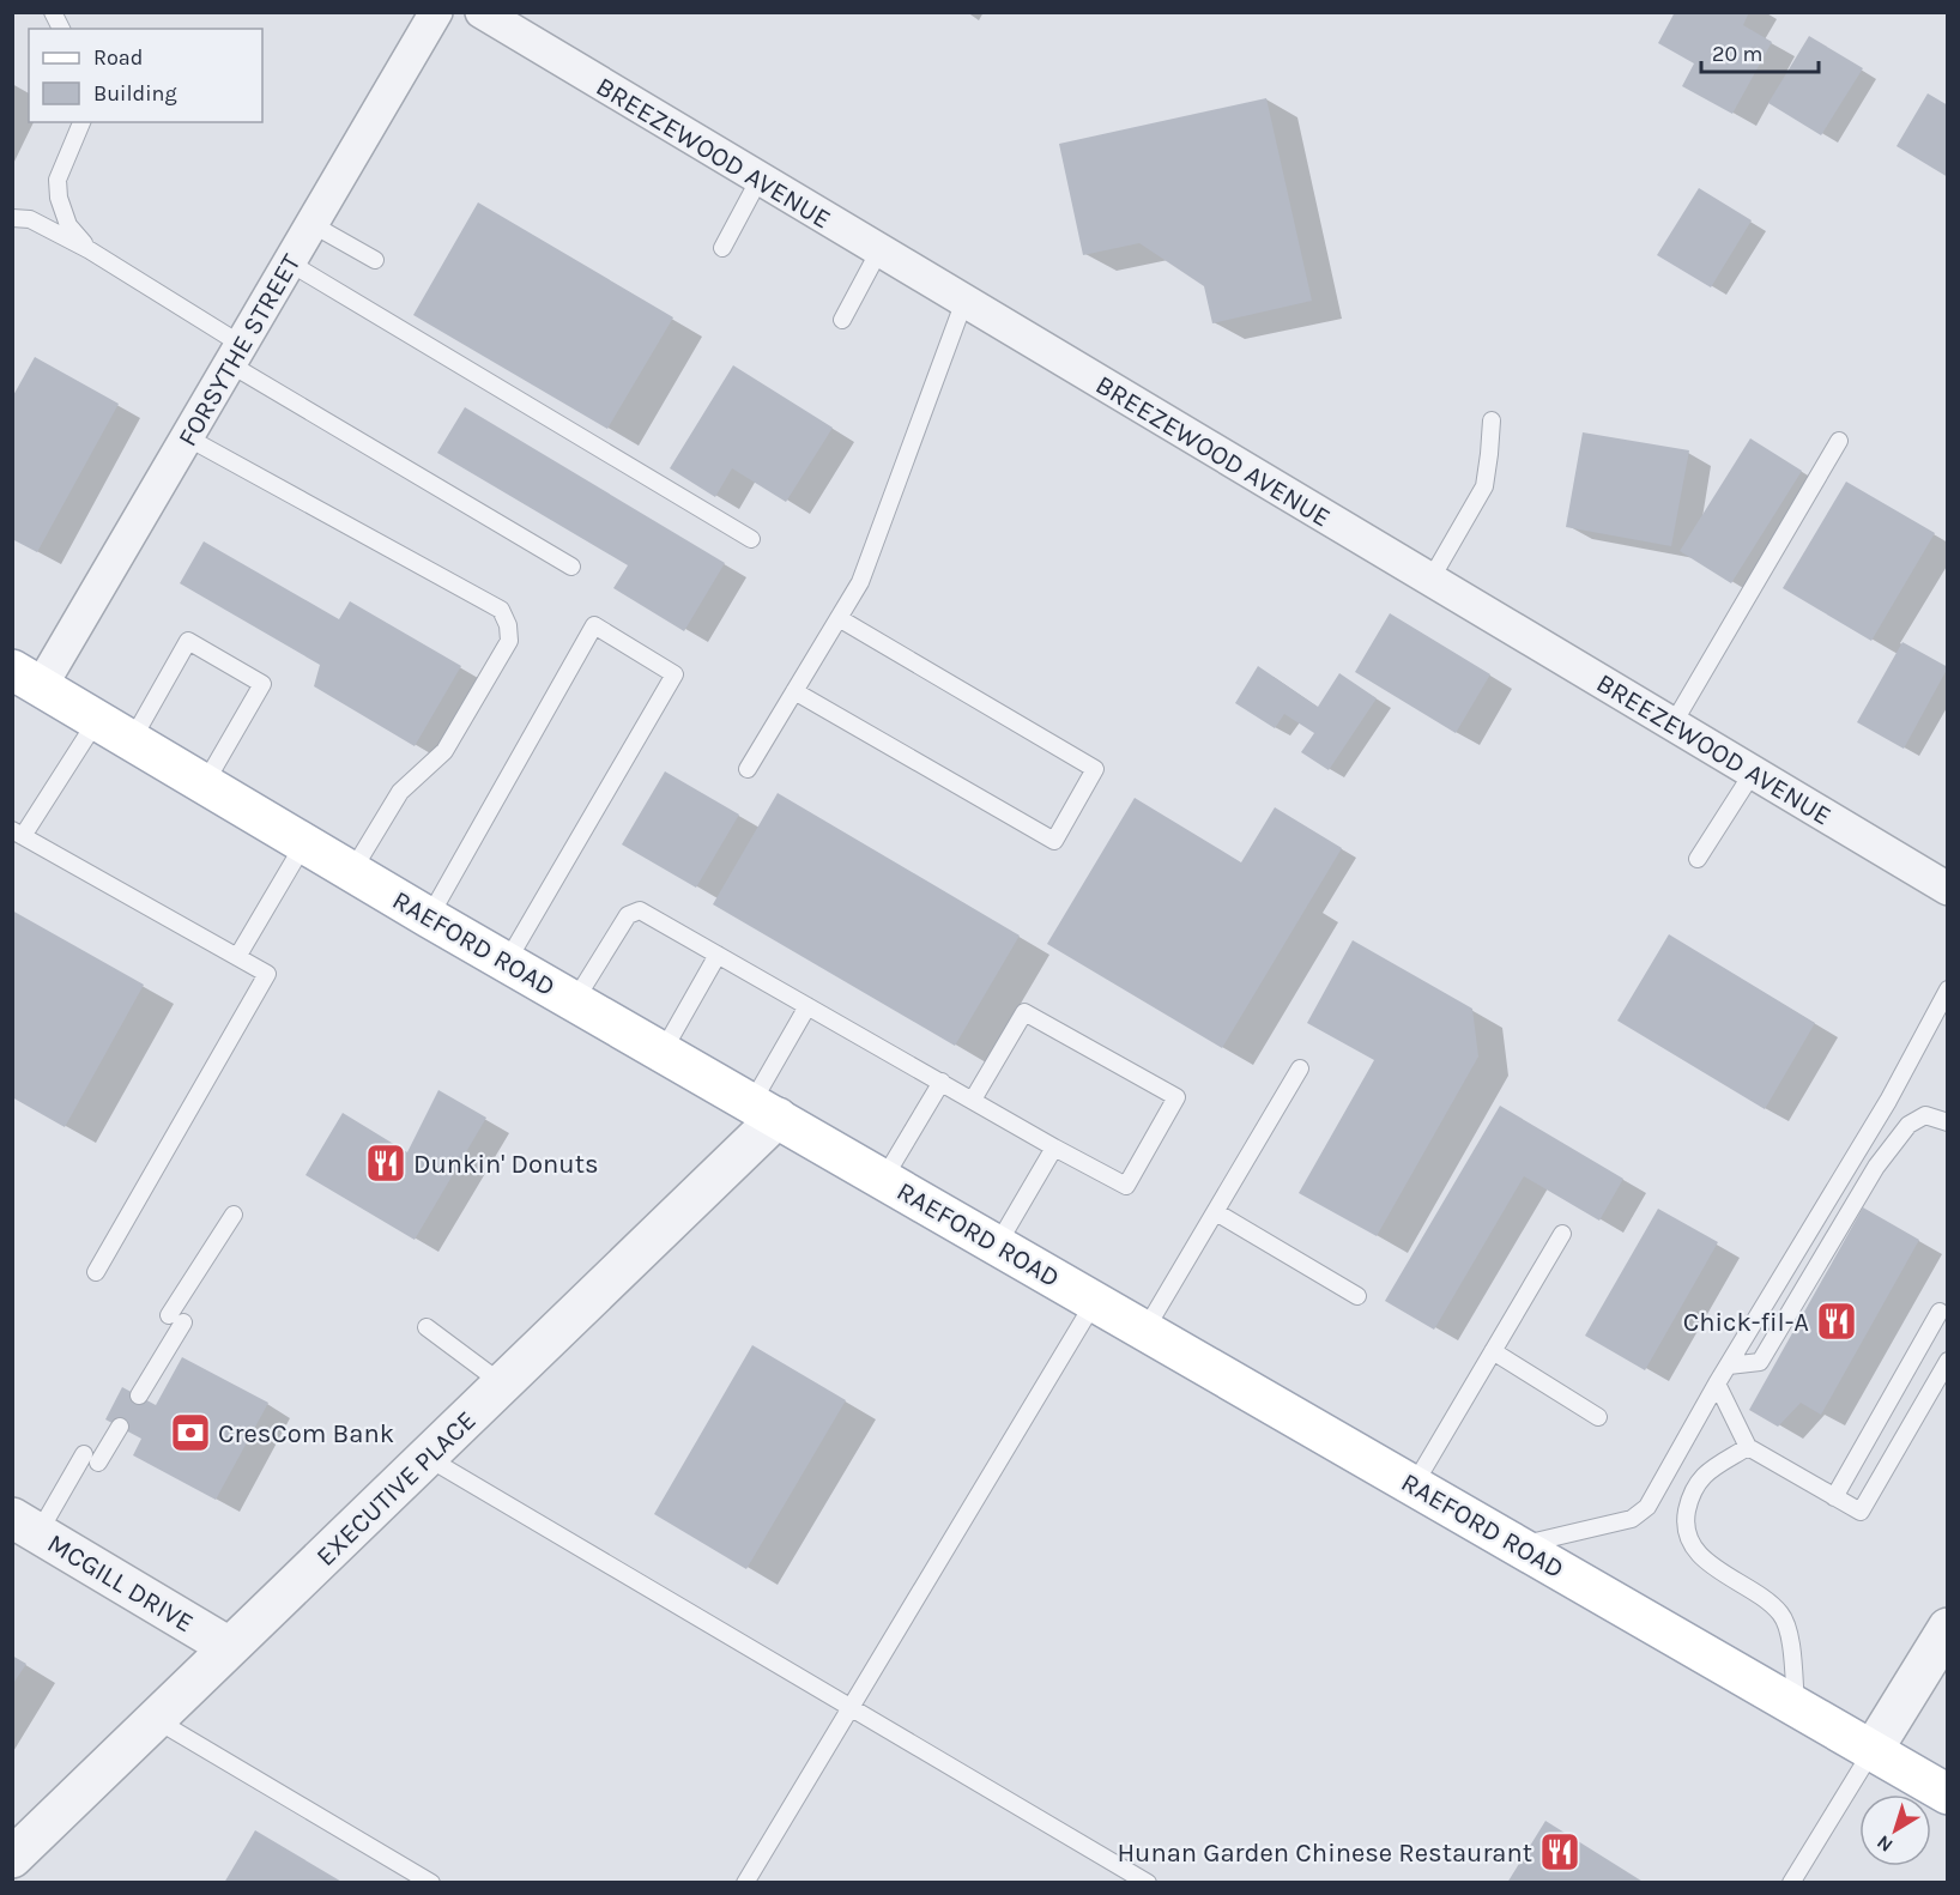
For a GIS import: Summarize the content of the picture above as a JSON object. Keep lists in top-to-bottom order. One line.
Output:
{"streets":{"main road":["RAEFORD ROAD"],"street":["BREEZEWOOD AVENUE","FORSYTHE STREET","EXECUTIVE PLACE","MCGILL DRIVE"]},"crossings":[["FORSYTHE STREET","RAEFORD ROAD"],["RAEFORD ROAD","EXECUTIVE PLACE"],["EXECUTIVE PLACE","MCGILL DRIVE"]],"places":{"restaurant":["Dunkin' Donuts","Chick-fil-A","Hunan Garden Chinese Restaurant"],"bank":["CresCom Bank"]},"legend":["Road","Building"],"scale_bar":"20 m","north":"bottom left"}
